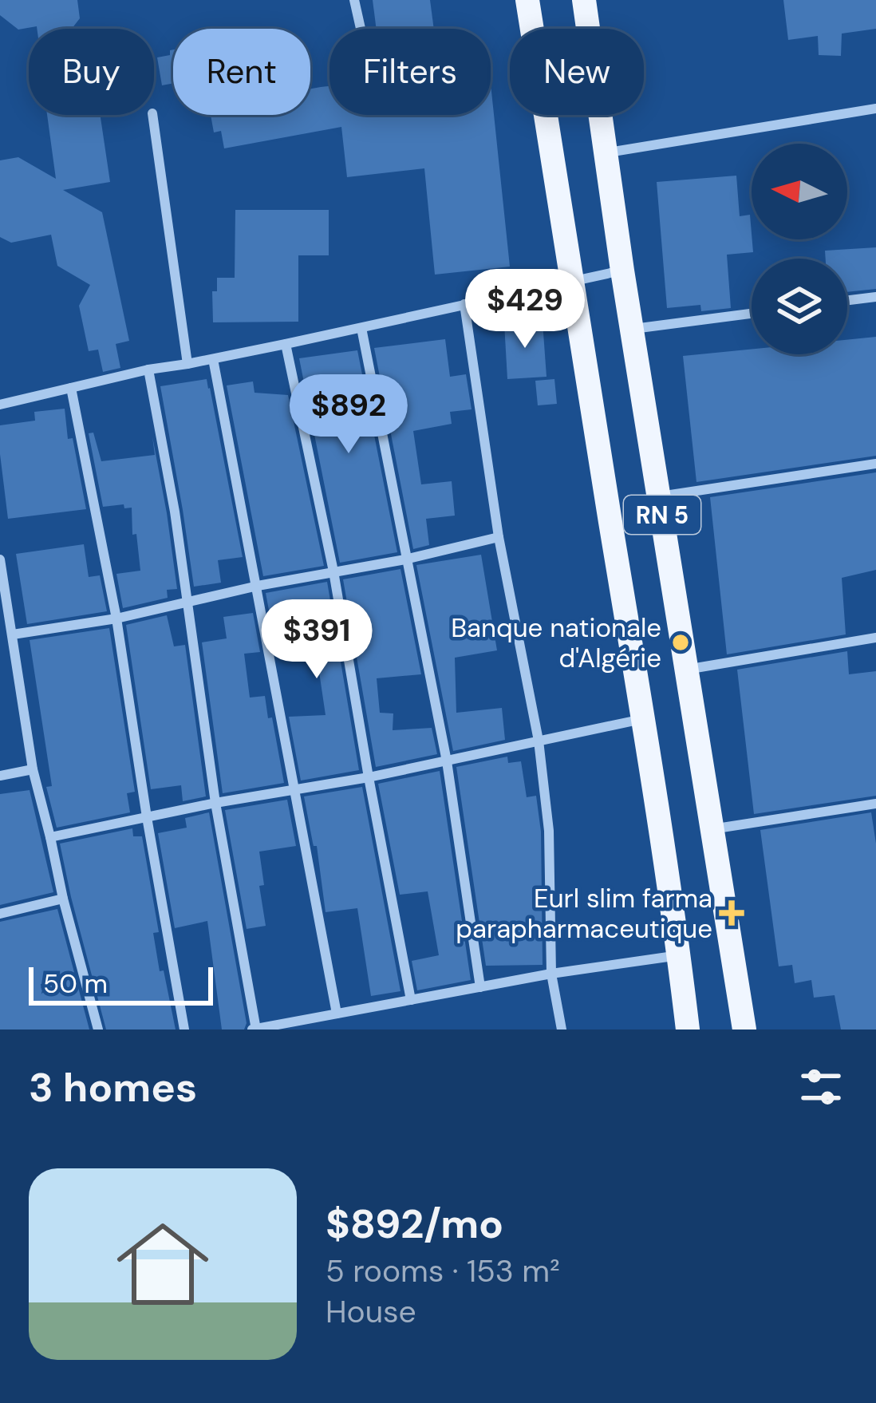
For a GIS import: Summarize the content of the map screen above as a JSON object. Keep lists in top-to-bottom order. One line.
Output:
{"streets":{"main road":["RN 5"]},"places":{"other":["Banque nationale d'Algérie"],"health":["Eurl slim farma parapharmaceutique"]},"scale_bar":"50 m","north":"left","page":{"chip":["Buy","Rent","Filters","New"],"price":["$429","$892","$391"],"scale":"50 m","heading":"3 homes","list":[{"name":"$892/mo","note":"5 rooms · 153 m² · House"}]}}
